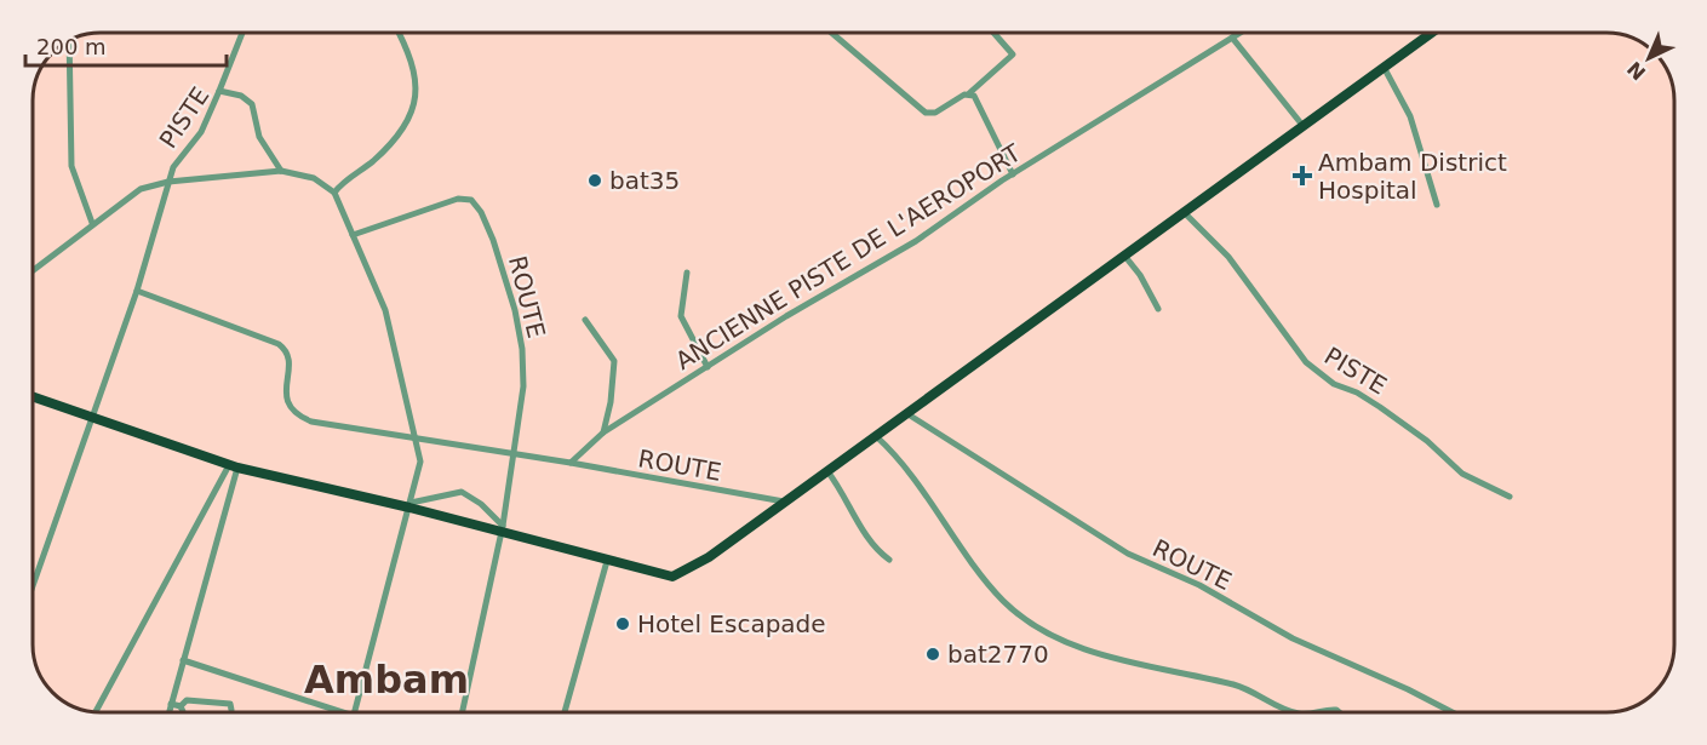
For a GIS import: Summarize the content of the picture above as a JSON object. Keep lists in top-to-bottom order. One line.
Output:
{"streets":{"street":["PISTE","ANCIENNE PISTE DE L'AEROPORT","ROUTE"]},"crossings":[["ANCIENNE PISTE DE L'AEROPORT","ROUTE"]],"districts":["Ambam"],"places":{"health":["Ambam District Hospital"],"other":["bat35","Hotel Escapade","bat2770"]},"scale_bar":"200 m","north":"bottom left"}
